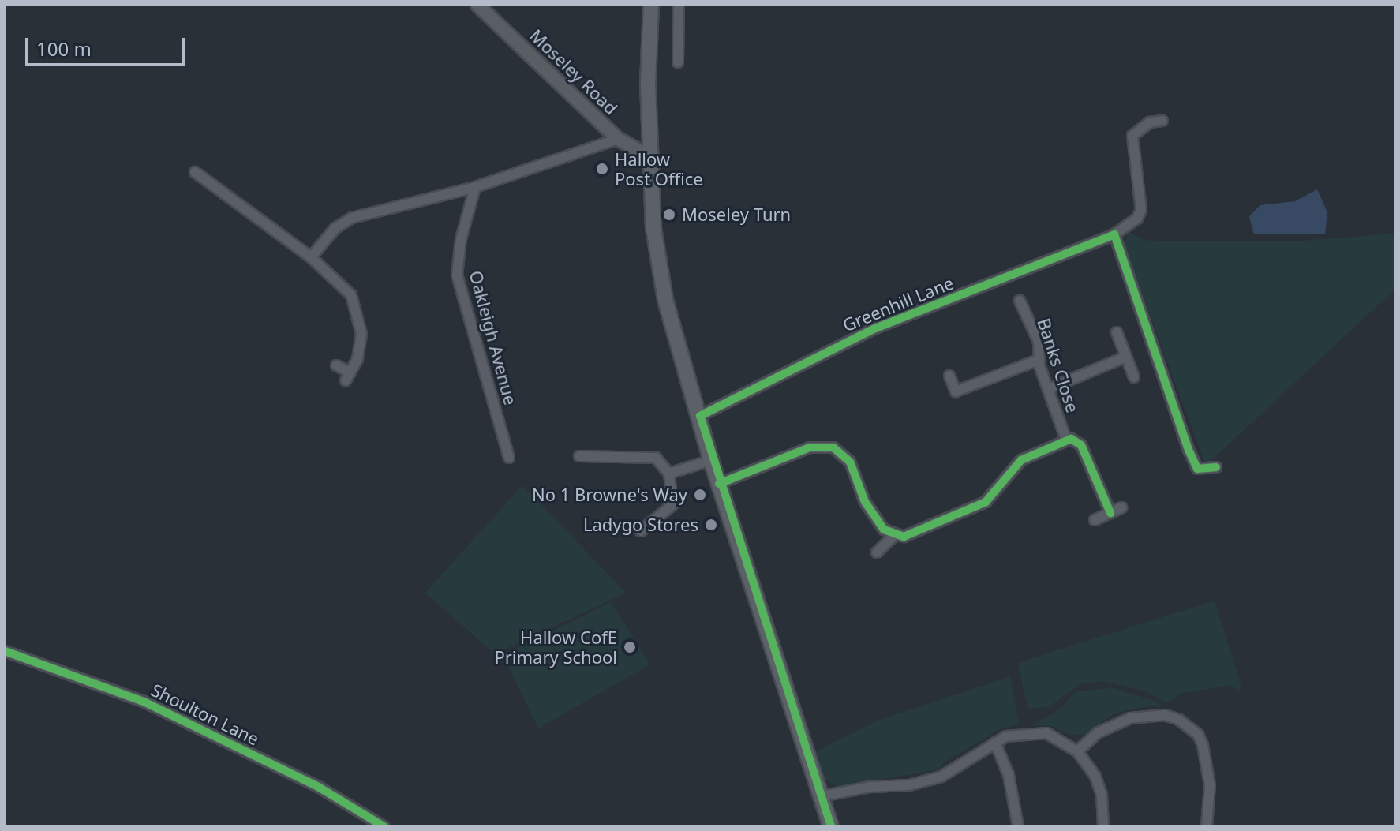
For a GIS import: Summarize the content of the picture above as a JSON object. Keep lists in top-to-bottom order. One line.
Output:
{"streets":{"street":["Moseley Road","Greenhill Lane","Oakleigh Avenue","Banks Close","Shoulton Lane"]},"places":["Hallow Post Office","Moseley Turn","No 1 Browne's Way","Ladygo Stores","Hallow CofE Primary School"],"scale_bar":"100 m"}
